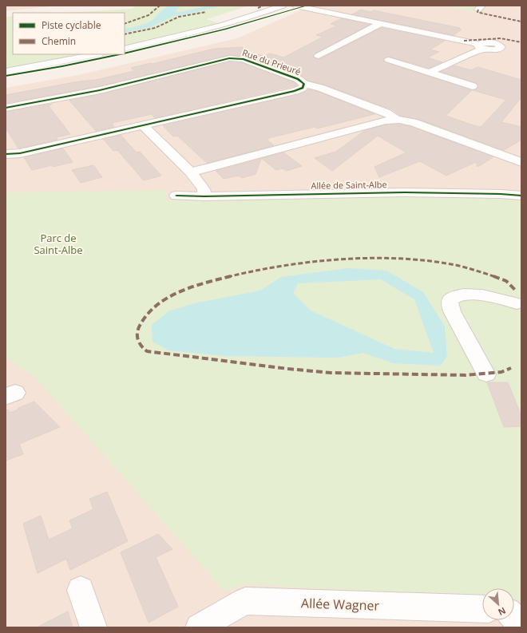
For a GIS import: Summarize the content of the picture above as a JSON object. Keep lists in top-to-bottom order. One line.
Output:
{"streets":{"street":["Rue du Prieuré","Allée de Saint-Albe","Allée Wagner"]},"parks":["Parc de Saint-Albe"],"legend":["Piste cyclable","Chemin"],"north":"bottom right"}
